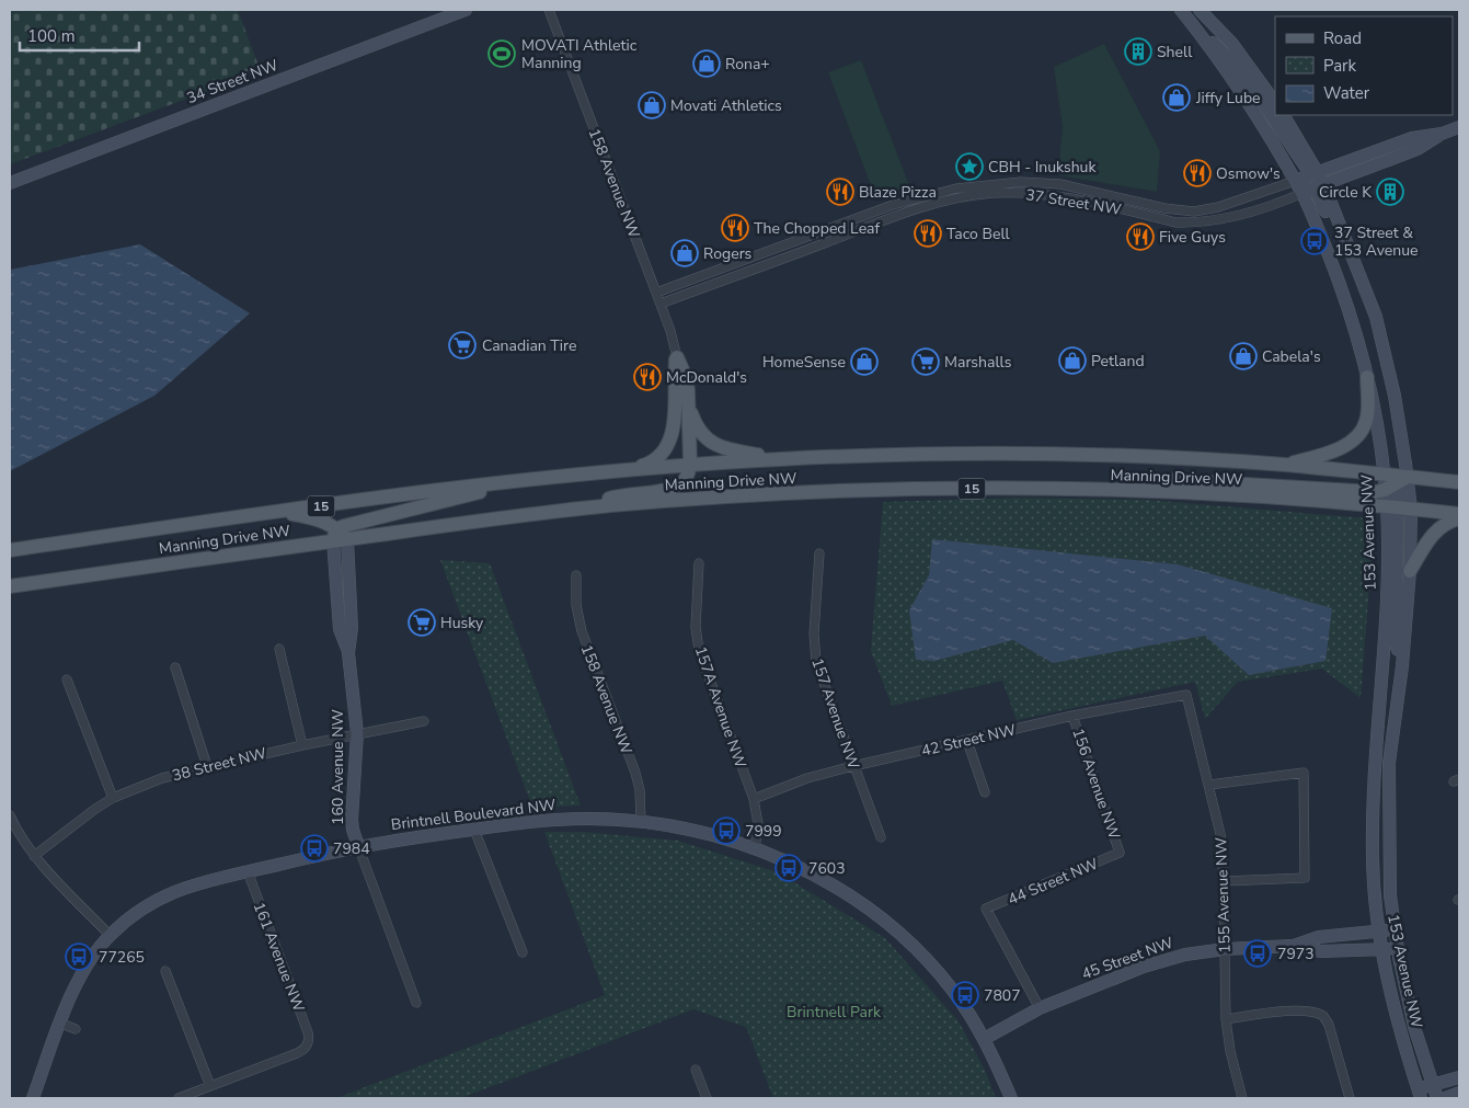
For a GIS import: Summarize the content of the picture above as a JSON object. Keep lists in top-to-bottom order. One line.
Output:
{"streets":{"main road":["Manning Drive NW","15"],"street":["34 Street NW","158 Avenue NW","37 Street NW","153 Avenue NW","157A Avenue NW","157 Avenue NW","42 Street NW","38 Street NW","160 Avenue NW","156 Avenue NW","Brintnell Boulevard NW","44 Street NW","155 Avenue NW","161 Avenue NW","45 Street NW"]},"crossings":[["158 Avenue NW","37 Street NW"],["158 Avenue NW","Brintnell Boulevard NW"],["37 Street NW","153 Avenue NW"],["Manning Drive NW","153 Avenue NW"],["Manning Drive NW","160 Avenue NW"],["153 Avenue NW","45 Street NW"],["157A Avenue NW","42 Street NW"],["157A Avenue NW","Brintnell Boulevard NW"],["157 Avenue NW","42 Street NW"],["42 Street NW","156 Avenue NW"],["42 Street NW","155 Avenue NW"],["38 Street NW","160 Avenue NW"],["160 Avenue NW","Brintnell Boulevard NW"],["156 Avenue NW","44 Street NW"],["Brintnell Boulevard NW","161 Avenue NW"],["Brintnell Boulevard NW","45 Street NW"],["44 Street NW","45 Street NW"],["155 Avenue NW","45 Street NW"]],"parks":["Brintnell Park"],"places":{"building":["Shell","Circle K"],"sports":["MOVATI Athletic Manning"],"shop":["Rona+","Jiffy Lube","Movati Athletics","Rogers","Cabela's","Petland","HomeSense"],"place":["CBH - Inukshuk"],"restaurant":["Osmow's","Blaze Pizza","The Chopped Leaf","Taco Bell","Five Guys","McDonald's"],"bus stop":["37 Street & 153 Avenue","7999","7984","7603","7973","77265","7807"],"supermarket":["Canadian Tire","Marshalls","Husky"]},"legend":["Road","Park","Water"],"scale_bar":"100 m"}
